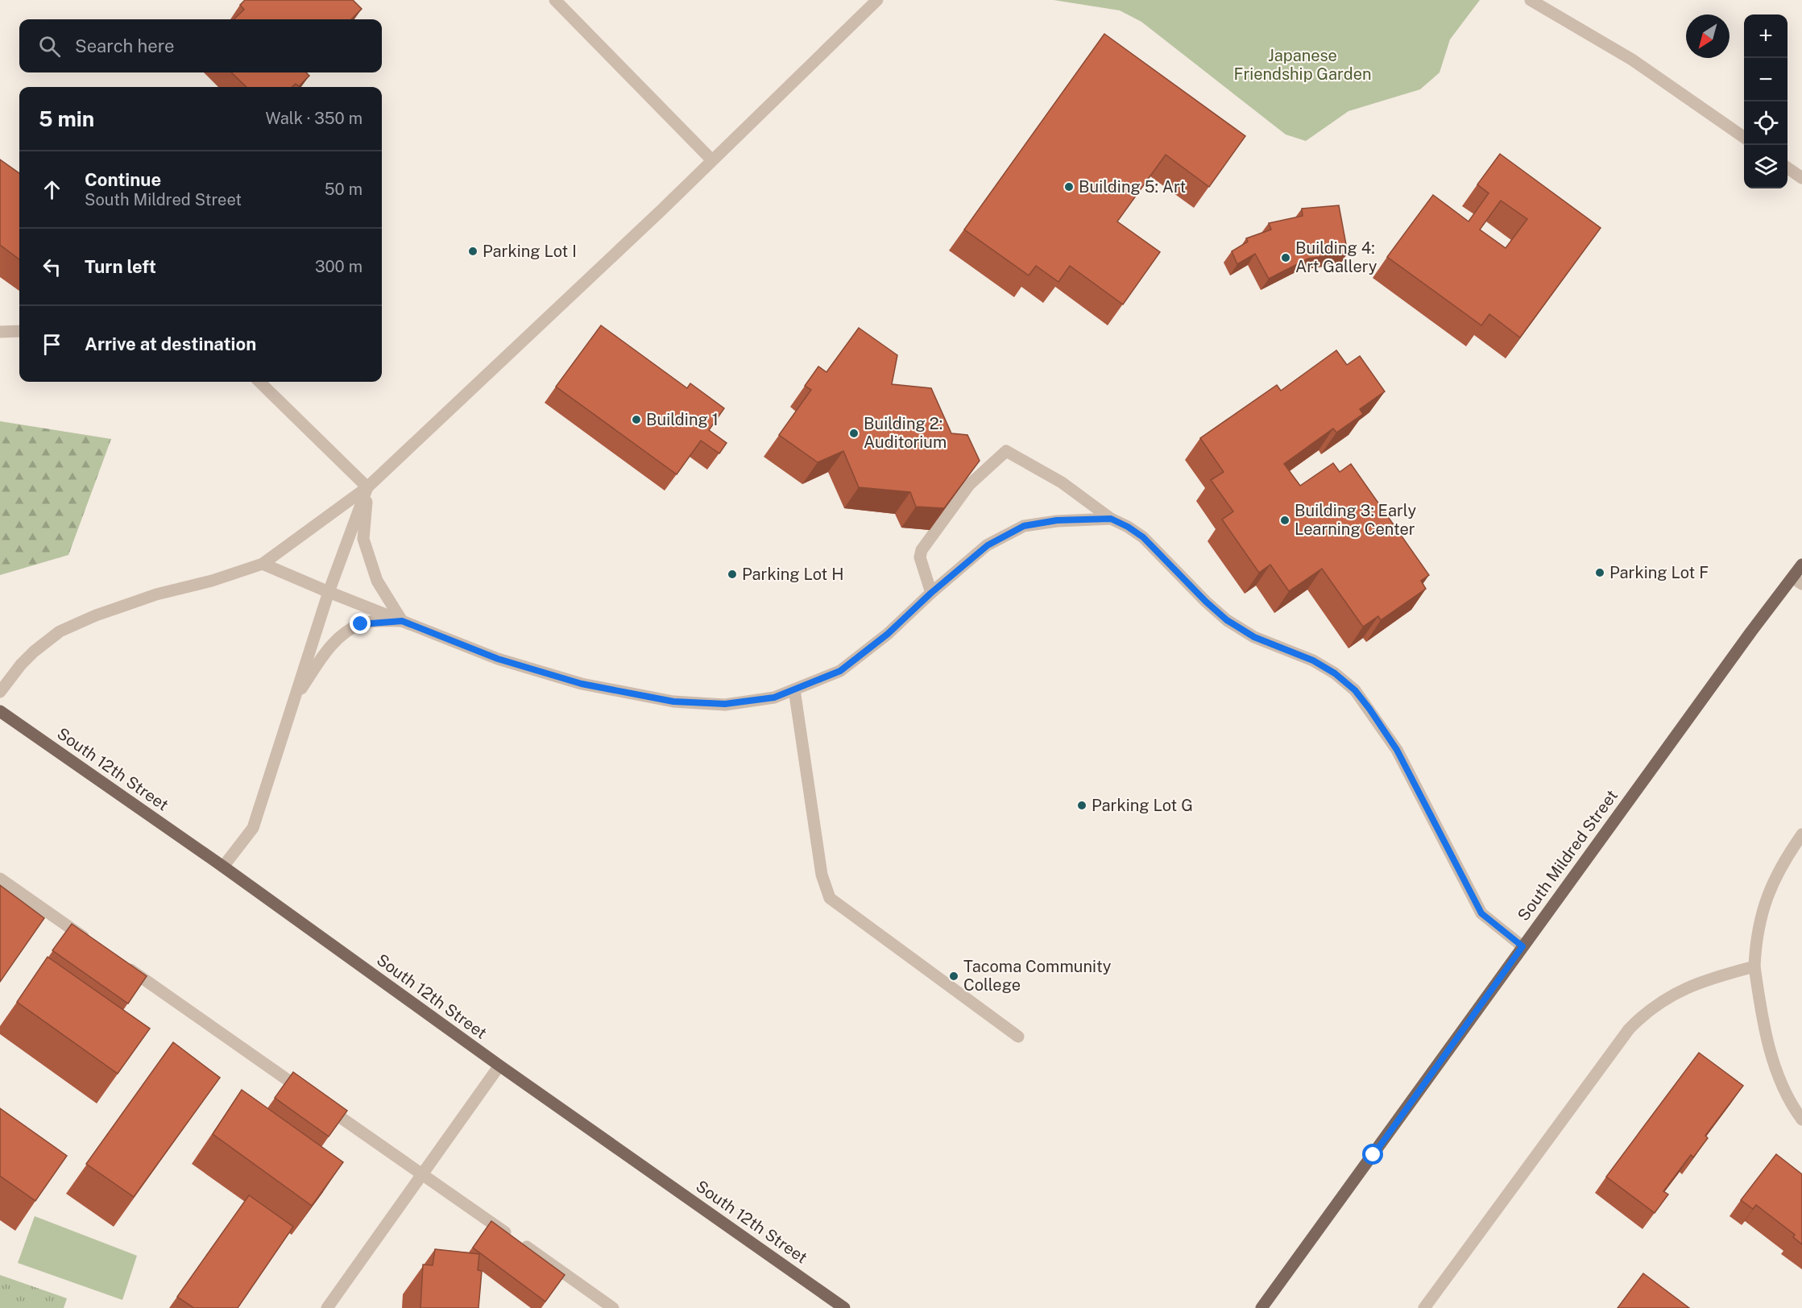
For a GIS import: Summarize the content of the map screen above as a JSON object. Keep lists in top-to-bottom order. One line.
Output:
{"streets":{"main road":["South 12th Street","South Mildred Street"]},"parks":["Japanese Friendship Garden"],"places":["Building 5: Art","Parking Lot I","Building 4: Art Gallery","Building 1","Building 2: Auditorium","Building 3: Early Learning Center","Parking Lot F","Parking Lot H","Parking Lot G","Tacoma Community College"],"north":"bottom left","page":{"map_buttons":["+","−"],"search":"Search here","heading":["5 min","Walk · 350 m"],"list":[["Continue","South Mildred Street","50 m"],["Turn left","300 m"],"Arrive at destination"]}}
